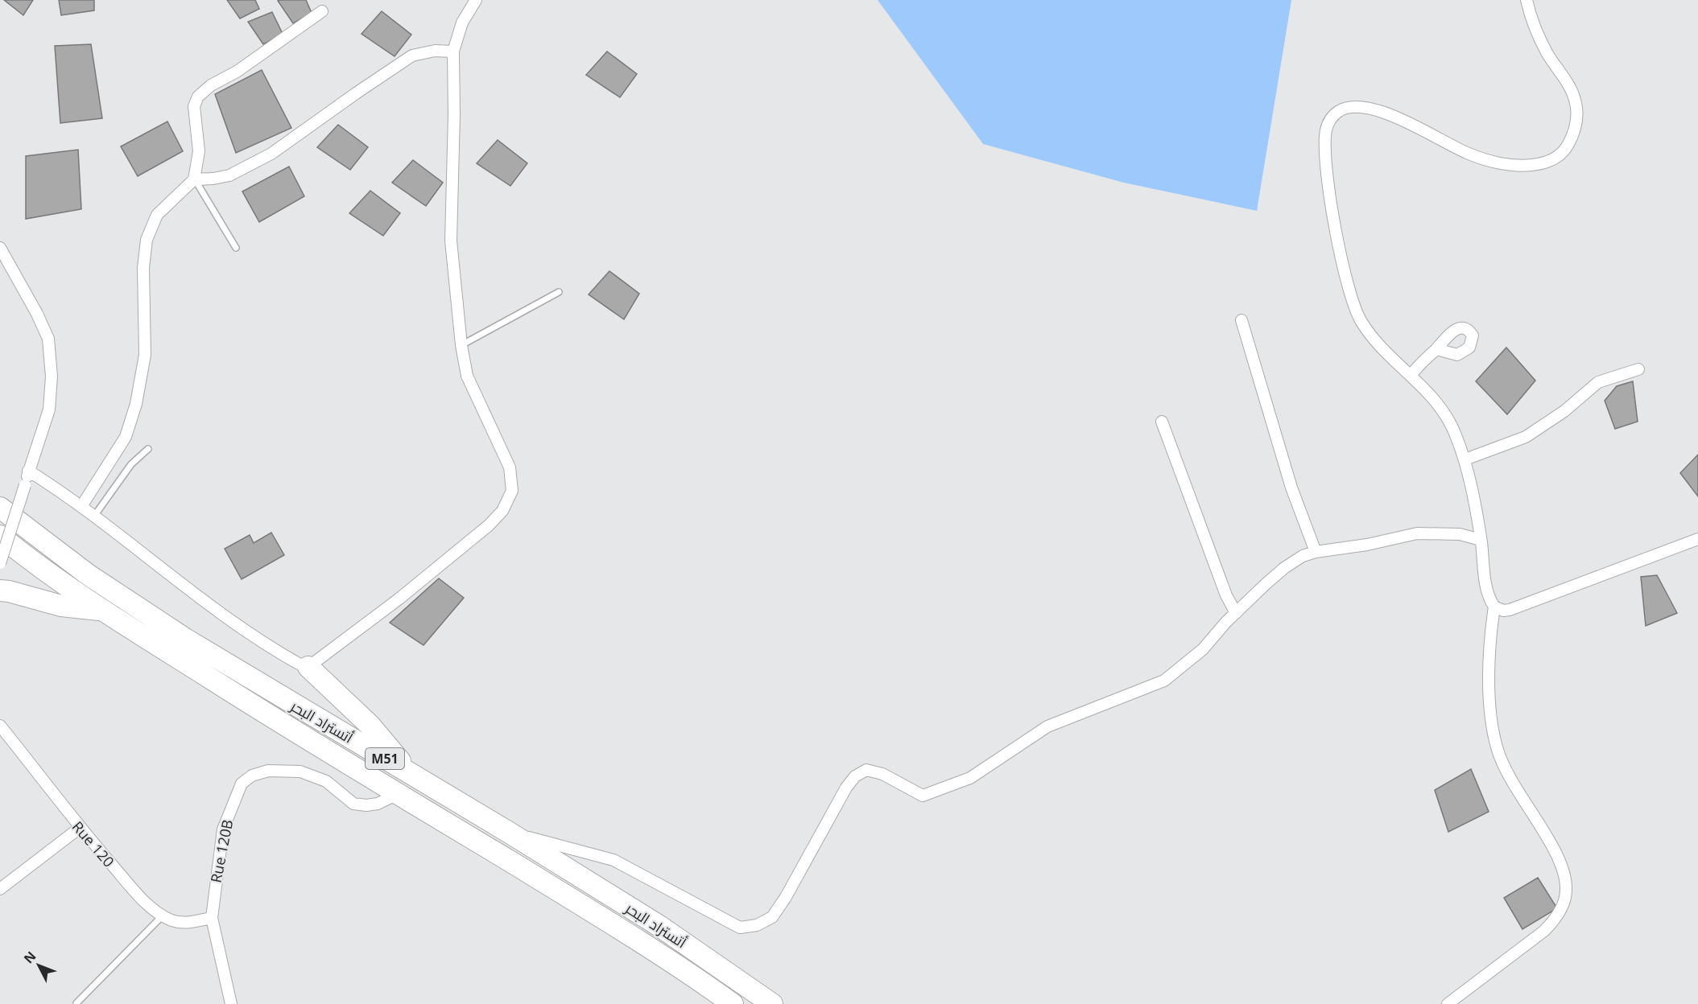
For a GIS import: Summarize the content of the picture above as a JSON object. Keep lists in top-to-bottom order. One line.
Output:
{"streets":{"highway":["أتستراد البحر","M51"],"street":["Rue 120","Rue 120B"]},"crossings":[["أتستراد البحر","Rue 120B"],["Rue 120","Rue 120B"]],"north":"top left"}
